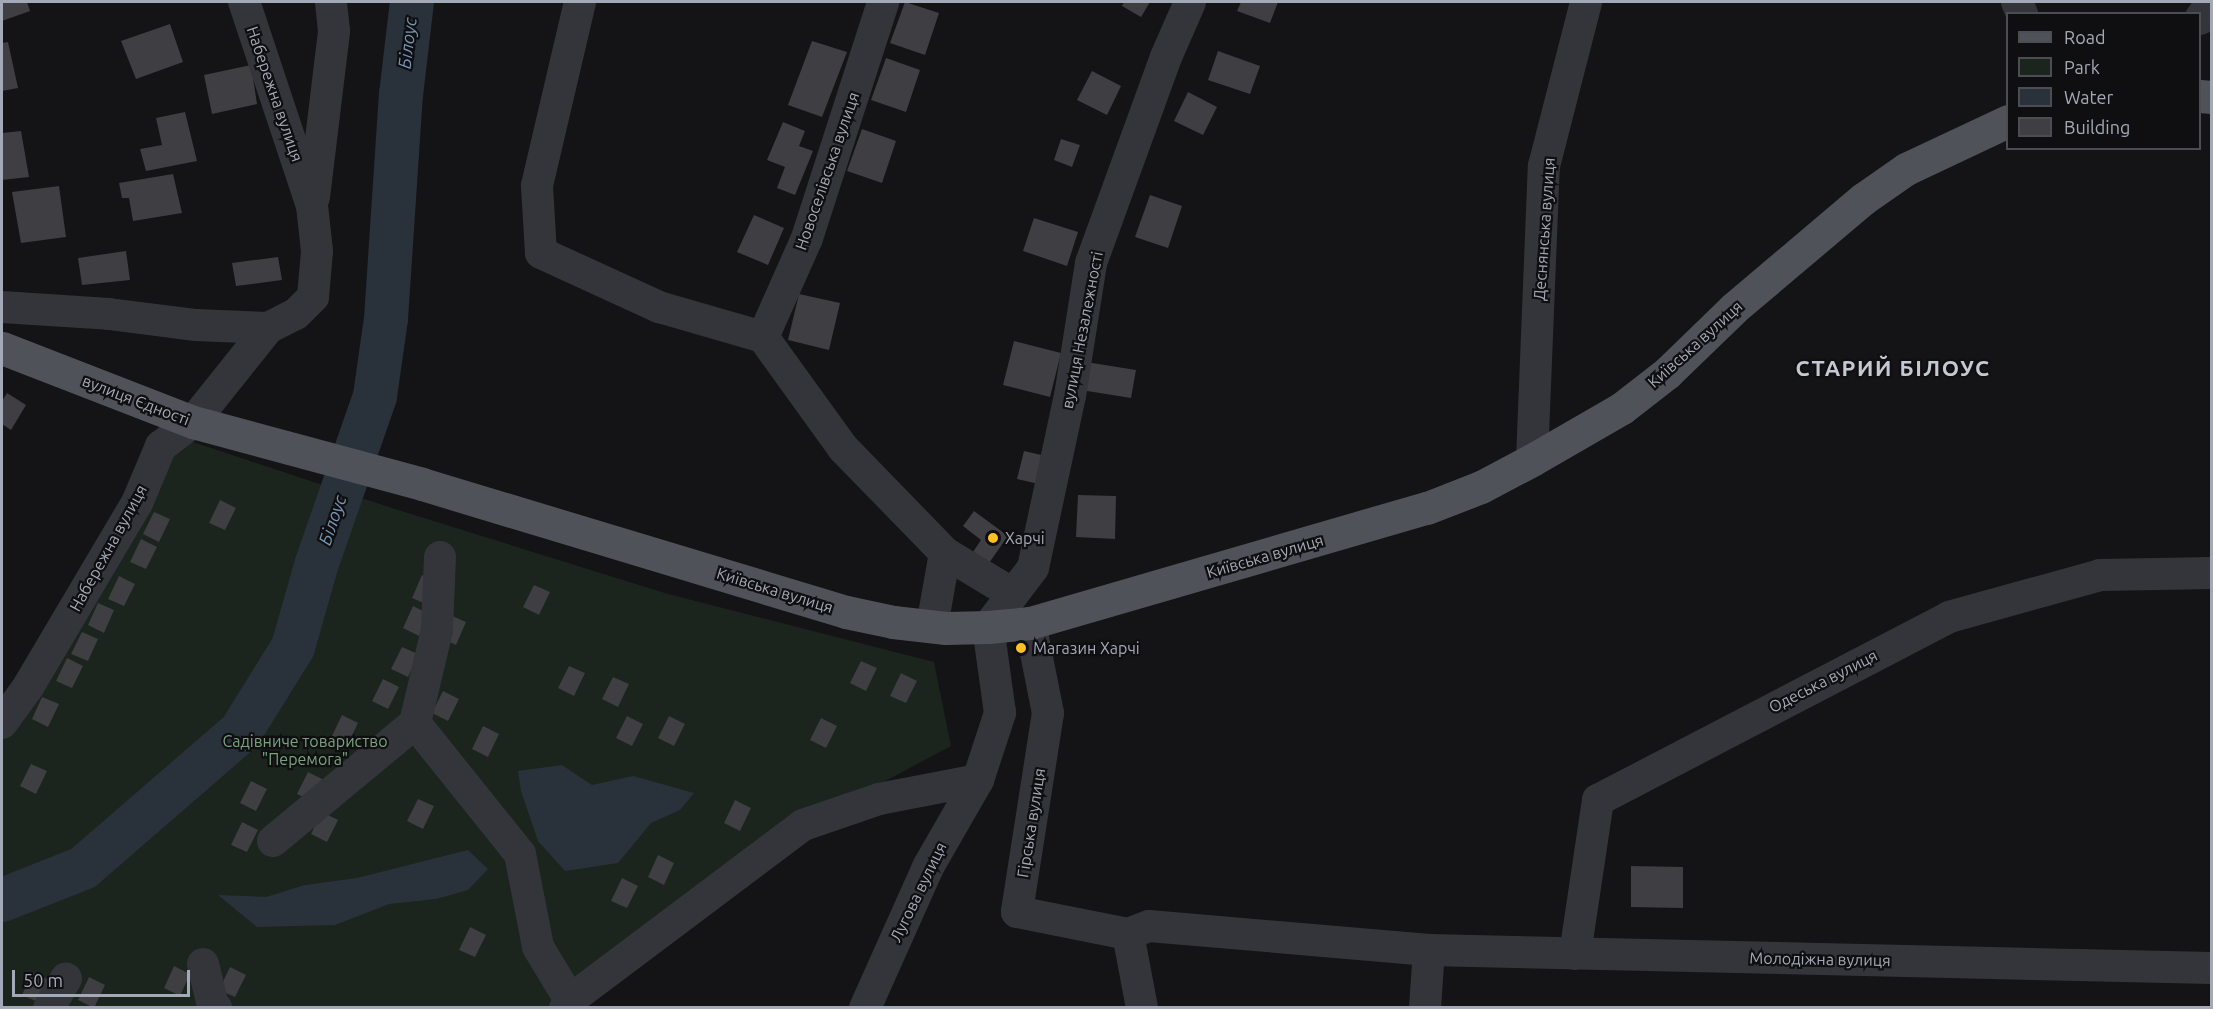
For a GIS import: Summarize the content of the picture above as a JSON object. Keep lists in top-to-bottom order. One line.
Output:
{"streets":{"main road":["Київська вулиця","вулиця Єдності"],"street":["Набережна вулиця","Новоселівська вулиця","Деснянська вулиця","вулиця Незалежності","Одеська вулиця","Гірська вулиця","Лугова вулиця","Молодіжна вулиця"]},"crossings":[["Набережна вулиця","вулиця Єдності"],["Деснянська вулиця","Київська вулиця"],["вулиця Незалежності","Київська вулиця"],["вулиця Незалежності","Лугова вулиця"],["Київська вулиця","вулиця Єдності"],["Київська вулиця","Гірська вулиця"],["Київська вулиця","Лугова вулиця"],["Одеська вулиця","Молодіжна вулиця"],["Гірська вулиця","Молодіжна вулиця"]],"districts":["СТАРИЙ БІЛОУС"],"water":["Білоус"],"parks":["Садівниче товариство \"Перемога\""],"places":["Харчі","Магазин Харчі"],"legend":["Road","Park","Water","Building"],"scale_bar":"50 m"}
